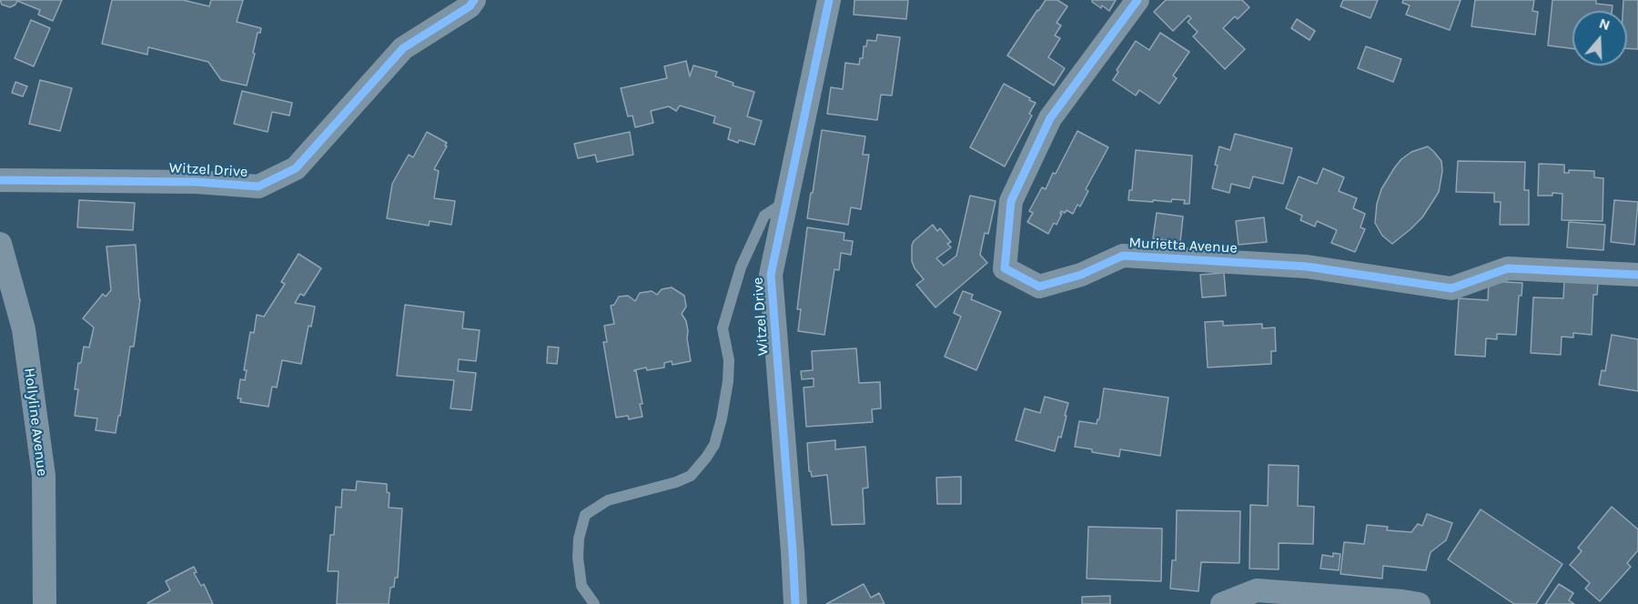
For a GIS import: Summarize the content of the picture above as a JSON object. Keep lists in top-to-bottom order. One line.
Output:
{"streets":{"street":["Witzel Drive","Murietta Avenue","Hollyline Avenue"]},"north":"top"}
